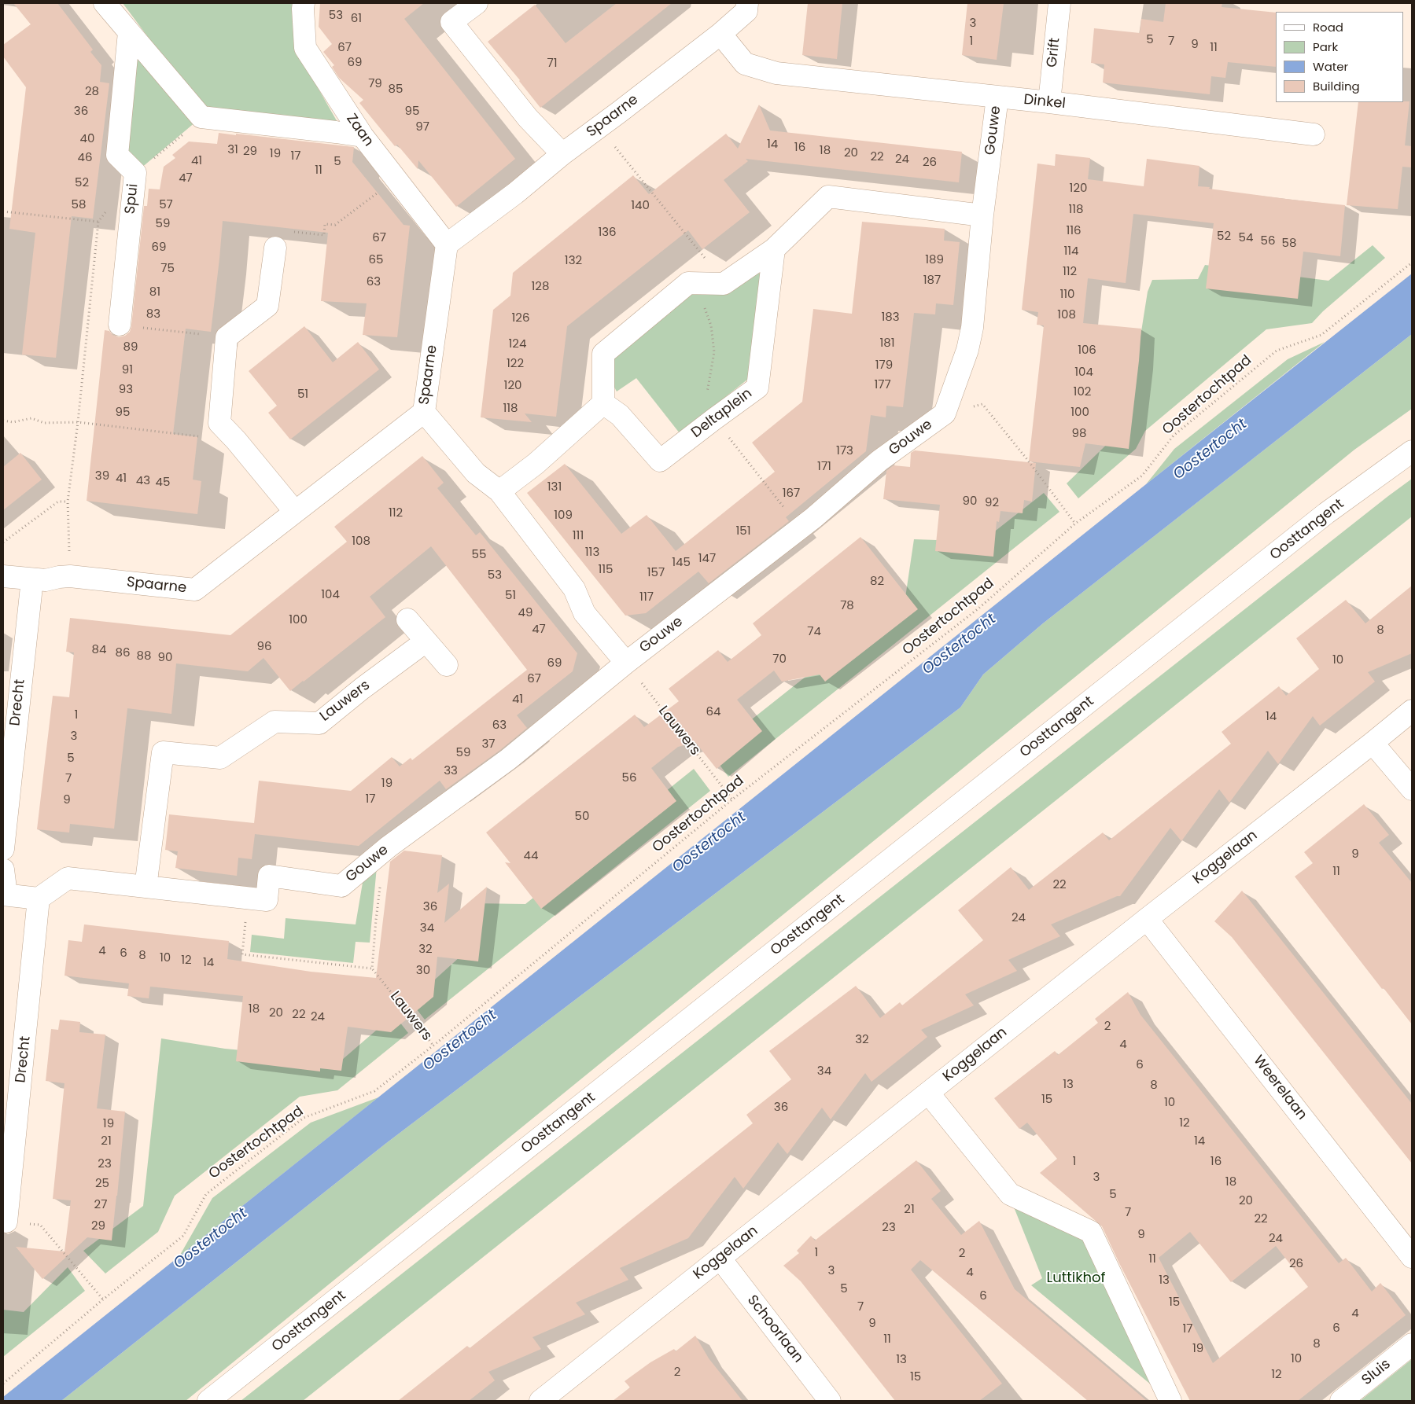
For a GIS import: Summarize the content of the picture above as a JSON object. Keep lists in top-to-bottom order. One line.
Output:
{"streets":{"street":["Grift","Dinkel","Spaarne","Zaan","Gouwe","Spui","Deltaplein","Oosttangent","Lauwers","Drecht","Koggelaan","Weerelaan","Schoorlaan","Sluis"],"path":["Oostertochtpad"]},"crossings":[["Grift","Dinkel"],["Dinkel","Spaarne"],["Dinkel","Gouwe"],["Spaarne","Zaan"],["Spaarne","Gouwe"],["Spaarne","Drecht"],["Gouwe","Lauwers"],["Gouwe","Drecht"],["Oostertochtpad","Lauwers"],["Koggelaan","Weerelaan"],["Koggelaan","Schoorlaan"]],"water":["Oostertocht"],"parks":["Luttikhof"],"house_numbers":["53","61","3","5","1","7","9","67","11","69","71","79","85","28","36","95","97","40","14","16","31","18","29","20","19","17","22","46","24","41","5","26","11","47","52","120","58","57","140","118","59","116","136","52","67","54","56","58","69","114","65","189","132","75","112","187","63","128","81","110","83","108","183","126","181","124","89","106","122","179","91","104","177","120","93","102","51","118","95","100","98","173","171","39","41","43","45","131","167","90","92","112","109","151","111","108","113","55","147","145","115","157","53","82","104","51","117","78","49","100","47","8","74","96","84","86","88","90","70","10","69","67","41","64","1","14","63","3","37","59","5","33","56","7","19","17","9","50","9","44","11","22","36","24","34","32","4","6","8","10","12","14","30","18","20","22","24","2","32","4","6","34","13","8","15","10","36","12","19","21","14","1","16","23","3","18","25","5","20","27","21","7","22","29","23","9","24","1","2","11","26","3","4","13","5","6","15","7","4","9","6","17","11","8","19","10","13","2","12","15"],"legend":["Road","Park","Water","Building"]}
